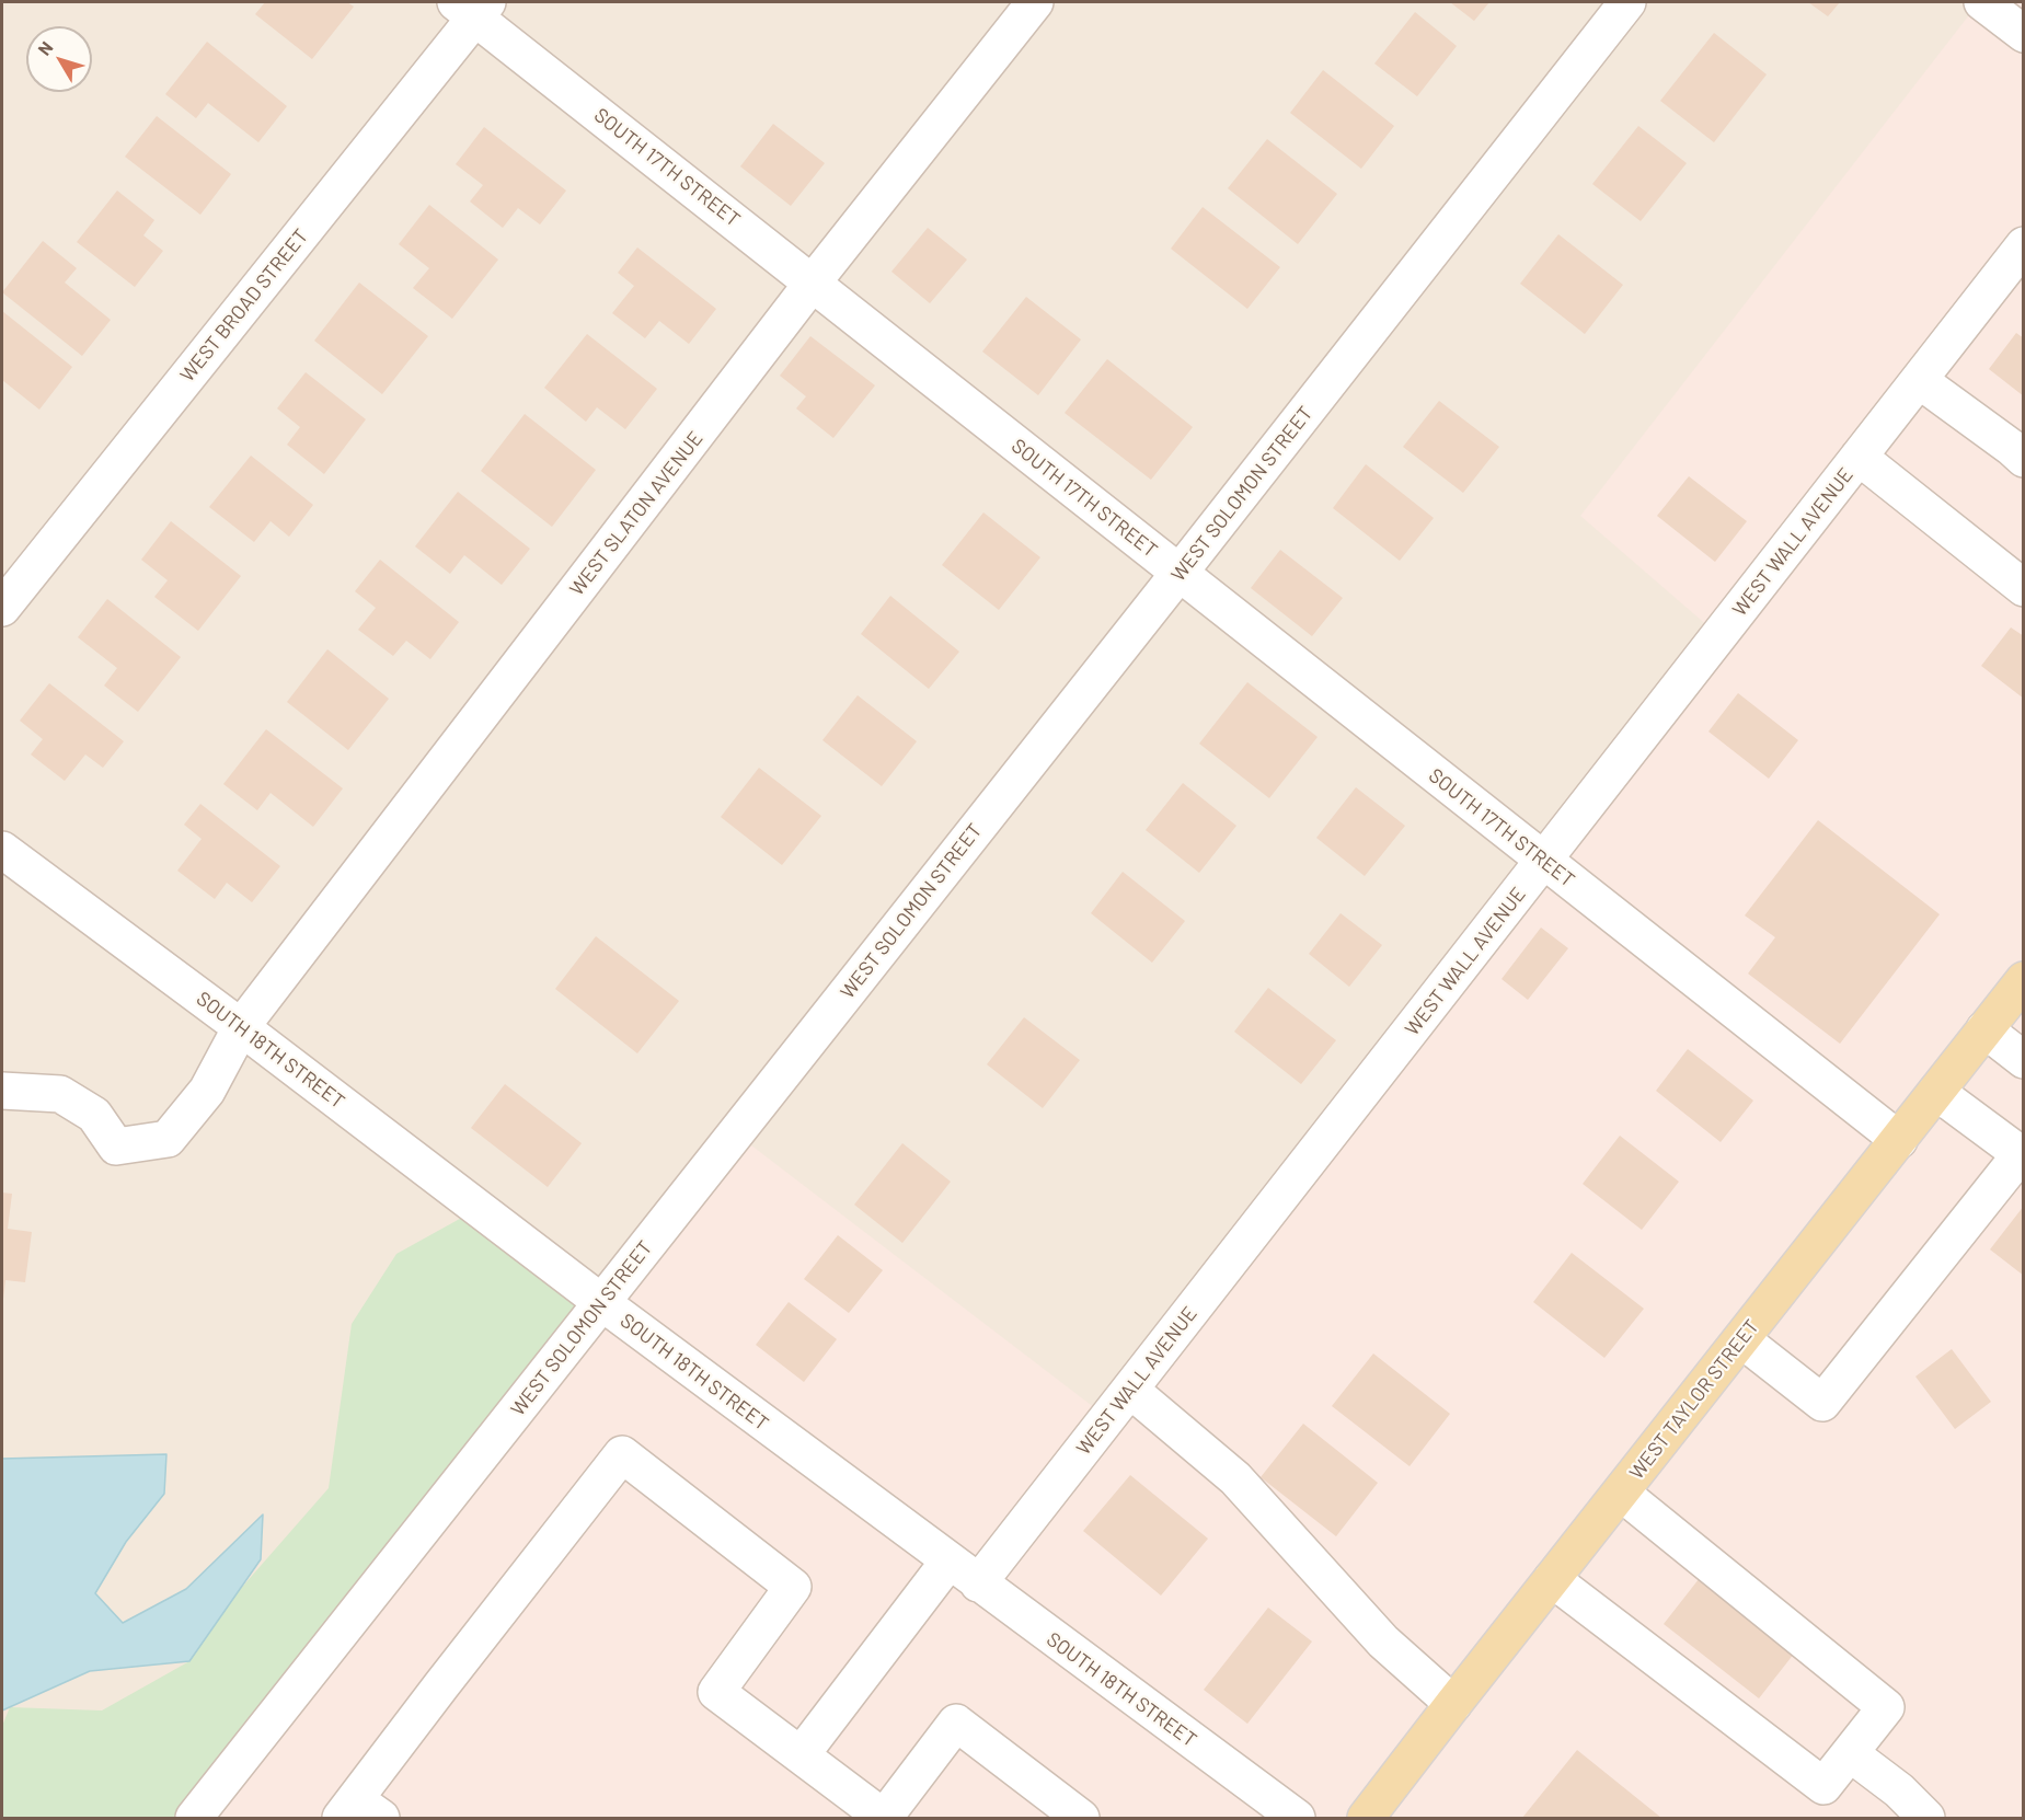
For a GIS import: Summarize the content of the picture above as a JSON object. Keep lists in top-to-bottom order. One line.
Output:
{"streets":{"main road":["WEST TAYLOR STREET"],"street":["SOUTH 17TH STREET","WEST BROAD STREET","WEST SOLOMON STREET","WEST SLATON AVENUE","WEST WALL AVENUE","SOUTH 18TH STREET"]},"crossings":[["SOUTH 17TH STREET","WEST BROAD STREET"],["SOUTH 17TH STREET","WEST SOLOMON STREET"],["SOUTH 17TH STREET","WEST SLATON AVENUE"],["SOUTH 17TH STREET","WEST WALL AVENUE"],["SOUTH 17TH STREET","WEST TAYLOR STREET"],["WEST SOLOMON STREET","SOUTH 18TH STREET"],["WEST SLATON AVENUE","SOUTH 18TH STREET"],["WEST WALL AVENUE","SOUTH 18TH STREET"]],"north":"top left"}
